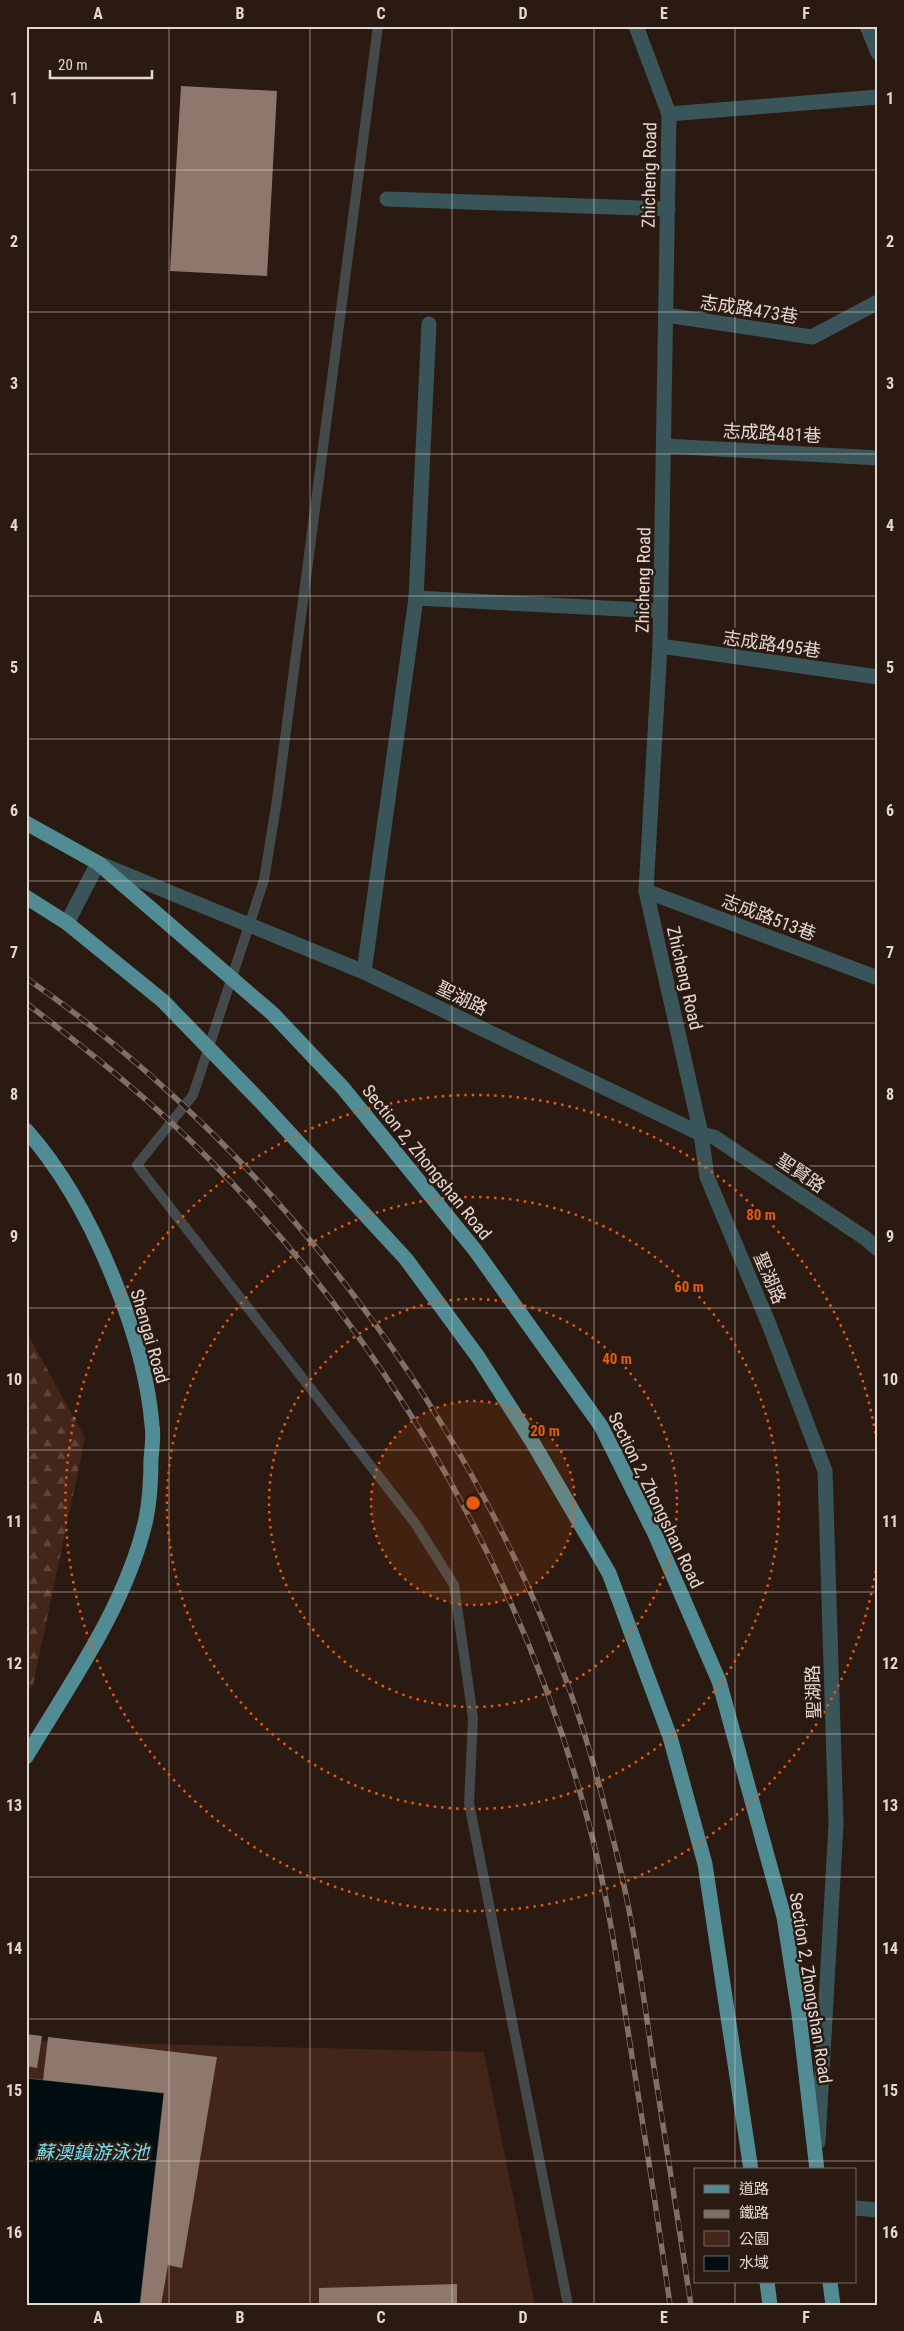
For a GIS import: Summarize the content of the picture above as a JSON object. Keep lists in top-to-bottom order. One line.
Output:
{"streets":{"main road":["Section 2, Zhongshan Road","Shengai Road"],"street":["Zhicheng Road","志成路473巷","志成路481巷","志成路495巷","志成路513巷","聖湖路","聖賢路"]},"crossings":[["Zhicheng Road","志成路473巷"],["Zhicheng Road","志成路481巷"],["Zhicheng Road","志成路495巷"],["Zhicheng Road","志成路513巷"],["Zhicheng Road","聖湖路"],["Zhicheng Road","聖賢路"],["聖湖路","Section 2, Zhongshan Road"],["聖湖路","聖賢路"]],"water":["蘇澳鎮游泳池"],"legend":["道路","鐵路","公園","水域"],"scale_bar":"20 m","grid":{"columns":["A","B","C","D","E","F"],"rows":["1","2","3","4","5","6","7","8","9","10","11","12","13","14","15","16"]},"rings":["80 m","60 m","40 m","20 m"]}
